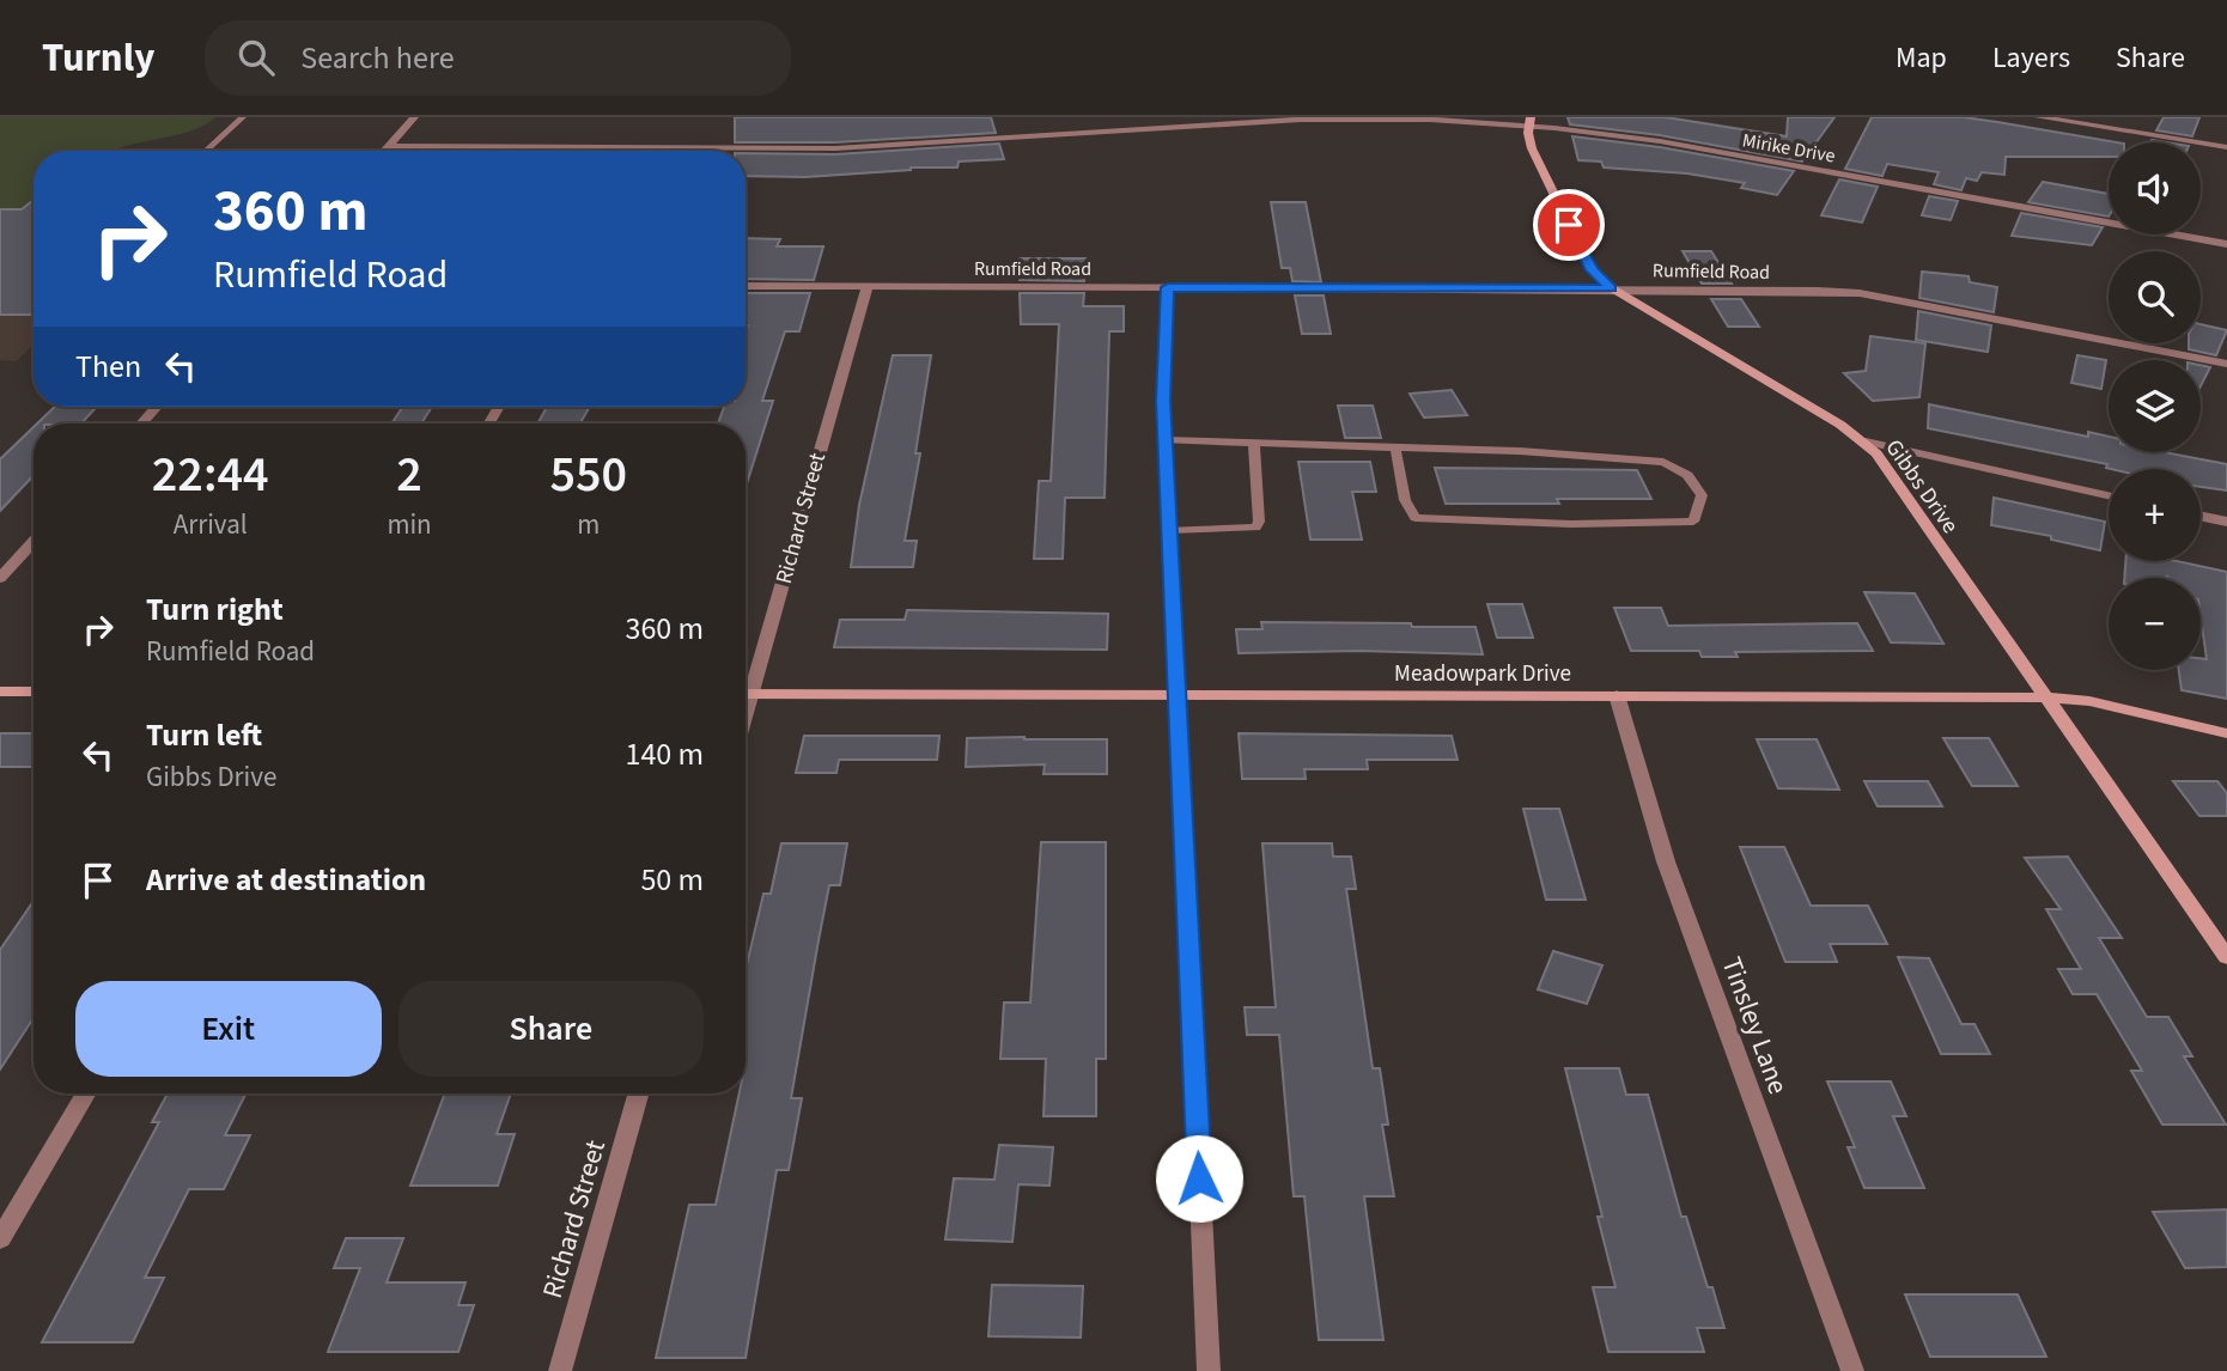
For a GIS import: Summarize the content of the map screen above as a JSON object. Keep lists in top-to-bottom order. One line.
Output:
{"streets":{"street":["Mirike Drive","Rumfield Road","Gibbs Drive","Richard Street","Meadowpark Drive","Tinsley Lane"]},"crossings":[["Mirike Drive","Gibbs Drive"],["Rumfield Road","Gibbs Drive"],["Rumfield Road","Richard Street"],["Gibbs Drive","Meadowpark Drive"],["Meadowpark Drive","Tinsley Lane"]],"page":{"header":"Turnly","search":"Search here","nav":["Map","Layers","Share"],"map_buttons":["+","−"],"turn":["360 m","Rumfield Road"],"then":"Then","eta":["22:44","Arrival","2","min","550","m"],"list":[{"name":"Turn right","note":"Rumfield Road","value":"360 m"},{"name":"Turn left","note":"Gibbs Drive","value":"140 m"},{"name":"Arrive at destination","value":"50 m"}],"buttons":["Exit","Share"]}}
